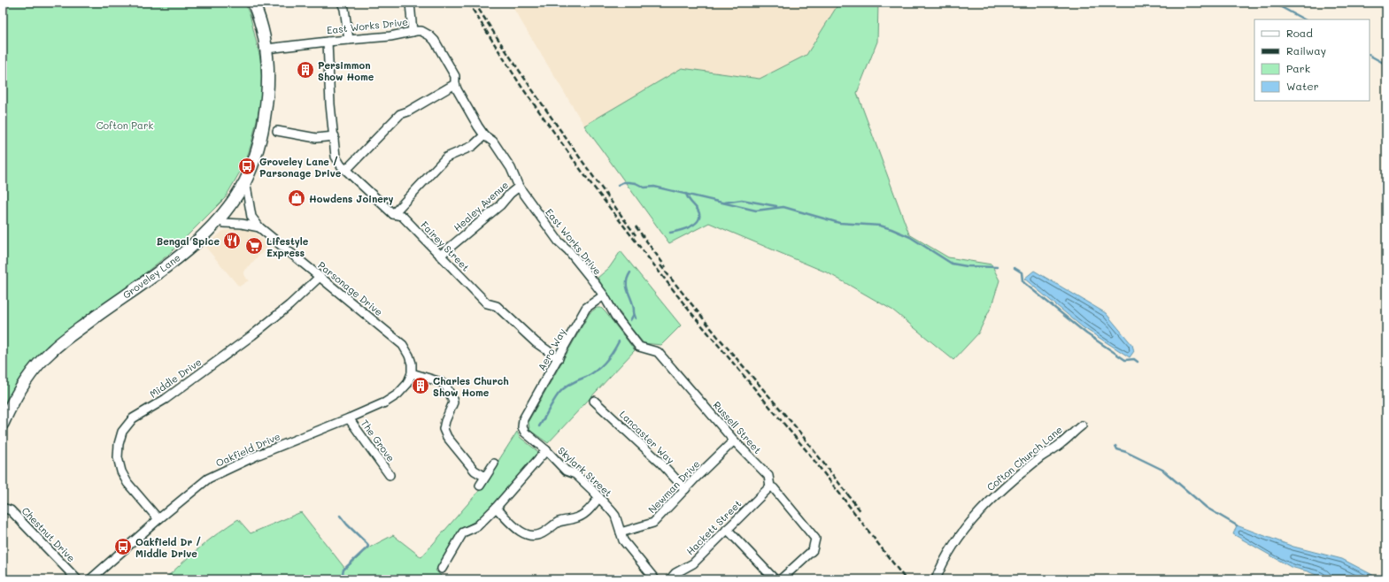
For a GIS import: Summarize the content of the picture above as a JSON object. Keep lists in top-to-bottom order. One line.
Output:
{"streets":{"main road":["Groveley Lane"],"street":["East Works Drive","Healey Avenue","Fairey Street","Parsonage Drive","Aero Way","Middle Drive","Russell Street","Lancaster Way","The Grove","Oakfield Drive","Cofton Church Lane","Skylark Street","Newman Drive","Hackett Street","Chestnut Drive"]},"crossings":[["East Works Drive","Healey Avenue"],["East Works Drive","Fairey Street"],["East Works Drive","Groveley Lane"],["East Works Drive","Aero Way"],["East Works Drive","Russell Street"],["Healey Avenue","Fairey Street"],["Fairey Street","Aero Way"],["Groveley Lane","Parsonage Drive"],["Parsonage Drive","Middle Drive"],["Parsonage Drive","Oakfield Drive"],["Aero Way","Russell Street"],["Aero Way","Skylark Street"],["Middle Drive","Oakfield Drive"],["Russell Street","Newman Drive"],["Russell Street","Hackett Street"],["Lancaster Way","Newman Drive"],["The Grove","Oakfield Drive"],["Skylark Street","Newman Drive"]],"parks":["Cofton Park"],"places":{"building":["Persimmon Show Home","Charles Church Show Home"],"bus stop":["Groveley Lane / Parsonage Drive","Oakfield Dr / Middle Drive"],"shop":["Howdens Joinery"],"restaurant":["Bengal Spice"],"supermarket":["Lifestyle Express"]},"legend":["Road","Railway","Park","Water"]}
